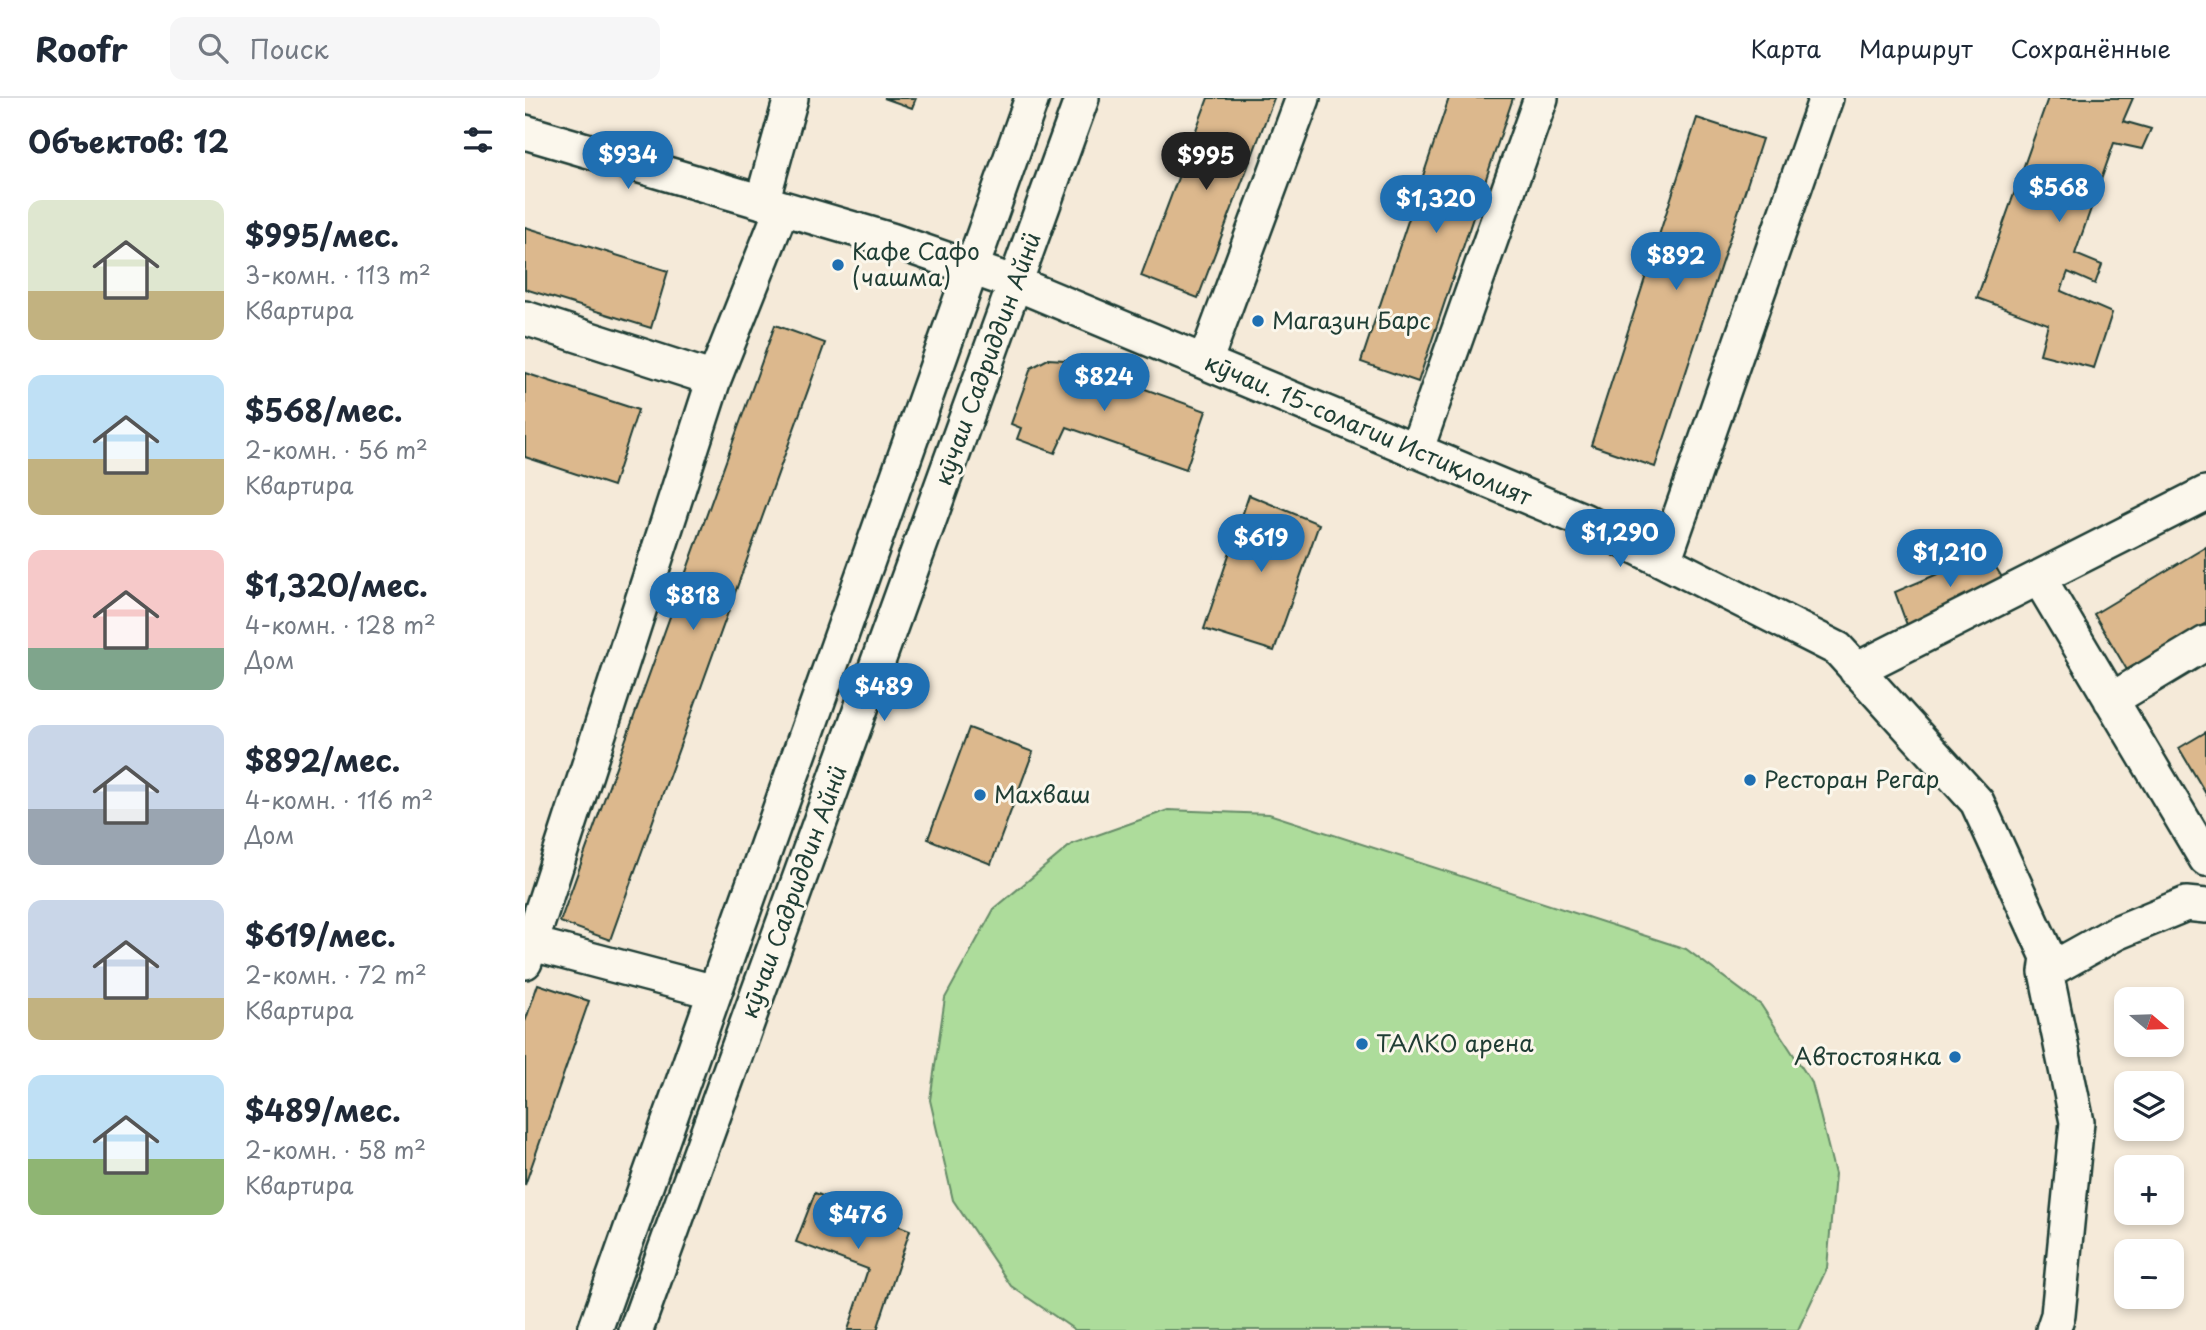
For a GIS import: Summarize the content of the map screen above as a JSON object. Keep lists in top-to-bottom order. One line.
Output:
{"streets":{"street":["кӯчаи Садриддин Айнӣ","кӯчаи. 15-солагии Истиқлолият"]},"crossings":[["кӯчаи Садриддин Айнӣ","кӯчаи. 15-солагии Истиқлолият"]],"places":["Кафе Сафо (чашма)","Магазин Барс","Ресторан Регар","Махваш","ТАЛКО арена","Автостоянка"],"north":"right","page":{"header":"Roofr","search":"Поиск","nav":["Карта","Маршрут","Сохранённые"],"heading":"Объектов: 12","price":["$934","$995","$568","$1,320","$892","$824","$1,290","$619","$1,210","$818","$489","$476"],"list":[{"name":"$995/мес.","note":"3-комн. · 113 m² · Квартира"},{"name":"$568/мес.","note":"2-комн. · 56 m² · Квартира"},{"name":"$1,320/мес.","note":"4-комн. · 128 m² · Дом"},{"name":"$892/мес.","note":"4-комн. · 116 m² · Дом"},{"name":"$619/мес.","note":"2-комн. · 72 m² · Квартира"},{"name":"$489/мес.","note":"2-комн. · 58 m² · Квартира"}],"map_buttons":["+","−"]}}
